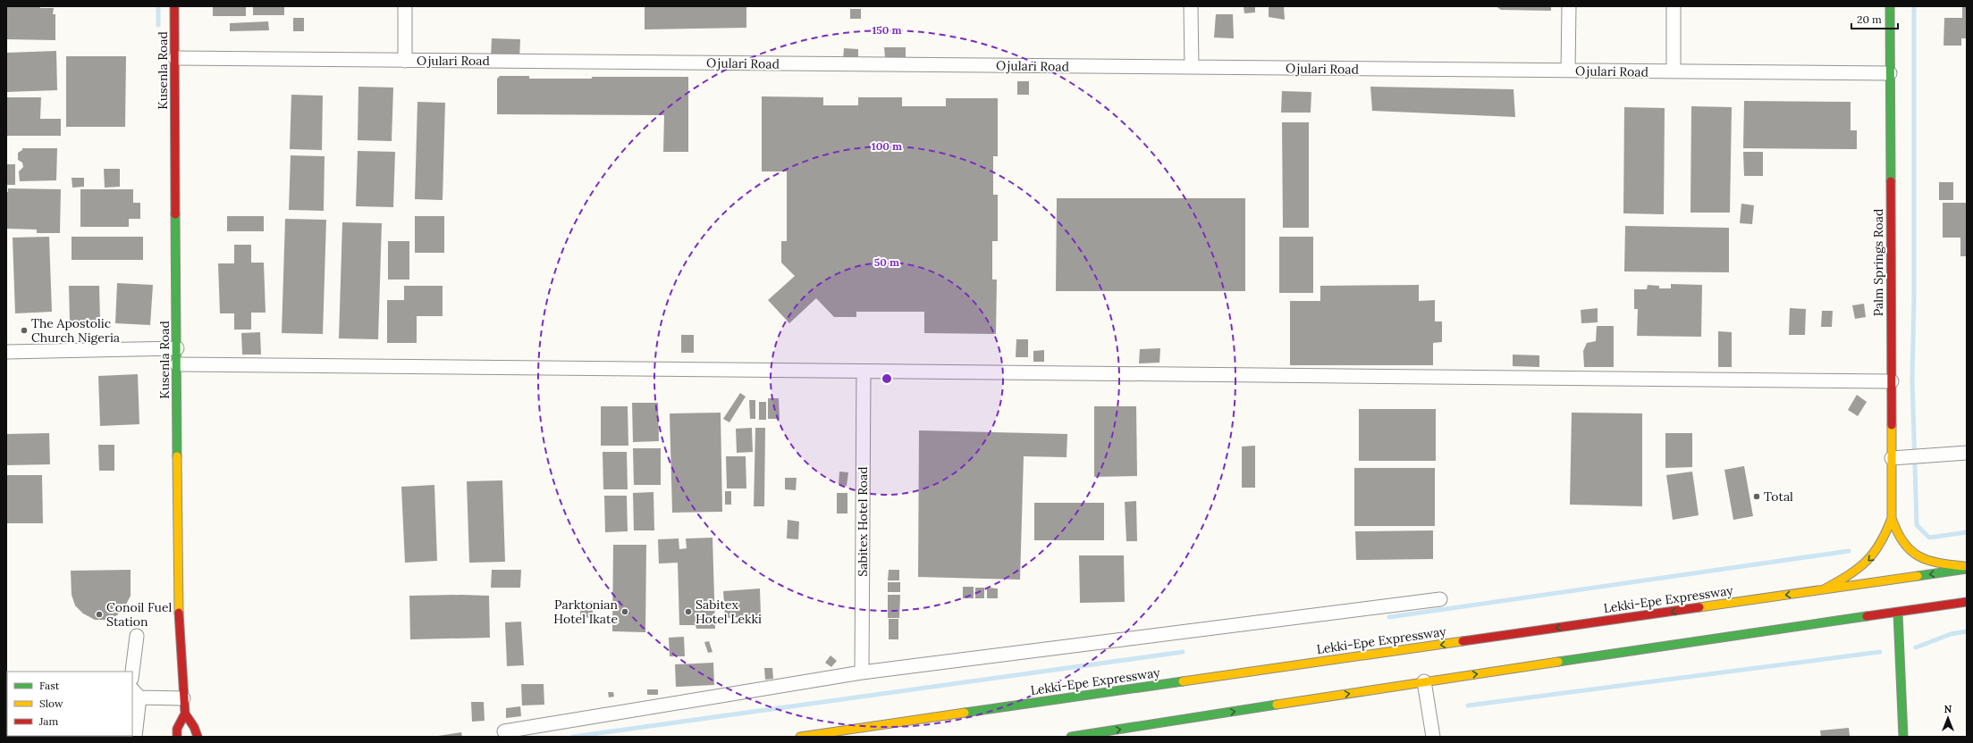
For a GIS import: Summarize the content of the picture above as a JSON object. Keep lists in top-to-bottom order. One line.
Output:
{"streets":{"main road":["Kusenla Road","Palm Springs Road","Lekki-Epe Expressway"],"street":["Ojulari Road","Sabitex Hotel Road"]},"crossings":[["Ojulari Road","Kusenla Road"],["Ojulari Road","Palm Springs Road"],["Palm Springs Road","Lekki-Epe Expressway"]],"places":["The Apostolic Church Nigeria","Total","Parktonian Hotel Ikate","Sabitex Hotel Lekki","Conoil Fuel Station"],"legend":["Fast","Slow","Jam"],"scale_bar":"20 m","north":"top","rings":["150 m","100 m","50 m"]}
